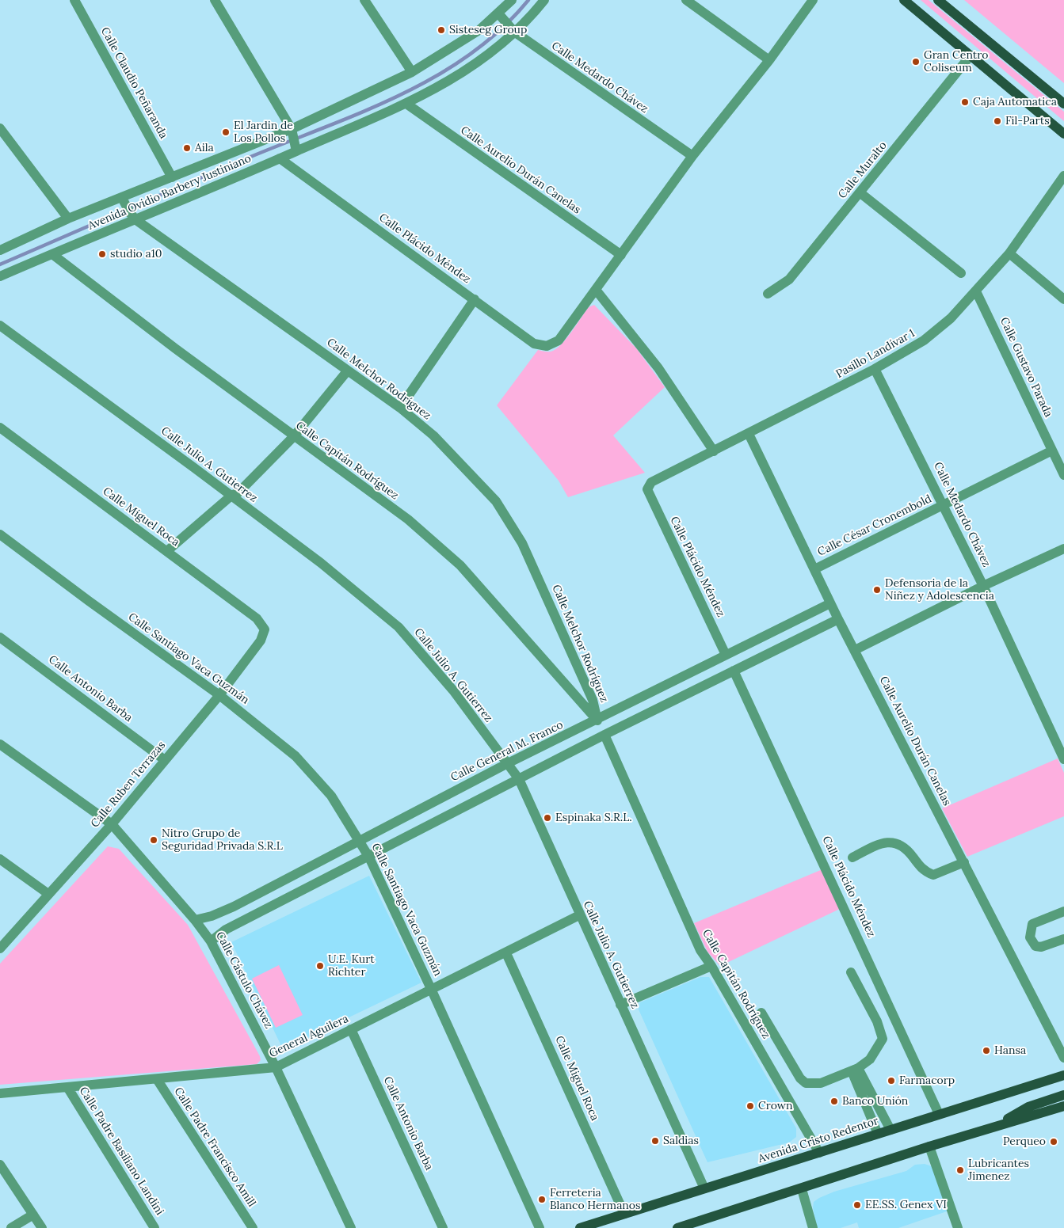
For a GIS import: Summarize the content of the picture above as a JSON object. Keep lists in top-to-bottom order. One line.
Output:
{"streets":{"main road":["Avenida Cristo Redentor"],"street":["Calle Medardo Chávez","Calle Claudio Peñaranda","Calle Aurelio Durán Canelas","Calle Muralto","Avenida Ovidio Barbery Justiniano","Calle Plácido Méndez","Pasillo Landívar 1","Calle Gustavo Parada","Calle Melchor Rodríguez","Calle Capitán Rodríguez","Calle Julio A. Gutierrez","Calle Miguel Roca","Calle César Cronembold","Calle Santiago Vaca Guzmán","Calle Antonio Barba","Calle General M. Franco","Calle Ruben Terrazas","Calle Cástulo Chávez","General Aguilera","Calle Padre Francisco Amill","Calle Padre Basiliano Landini"]},"crossings":[["Calle Medardo Chávez","Avenida Ovidio Barbery Justiniano"],["Calle Medardo Chávez","Pasillo Landívar 1"],["Calle Medardo Chávez","Calle César Cronembold"],["Calle Claudio Peñaranda","Avenida Ovidio Barbery Justiniano"],["Calle Aurelio Durán Canelas","Avenida Ovidio Barbery Justiniano"],["Calle Aurelio Durán Canelas","Pasillo Landívar 1"],["Calle Aurelio Durán Canelas","Calle César Cronembold"],["Calle Aurelio Durán Canelas","Calle General M. Franco"],["Avenida Ovidio Barbery Justiniano","Calle Plácido Méndez"],["Avenida Ovidio Barbery Justiniano","Calle Melchor Rodríguez"],["Avenida Ovidio Barbery Justiniano","Calle Capitán Rodríguez"],["Calle Plácido Méndez","Pasillo Landívar 1"],["Calle Plácido Méndez","Calle General M. Franco"],["Calle Plácido Méndez","Avenida Cristo Redentor"],["Pasillo Landívar 1","Calle Gustavo Parada"],["Calle Gustavo Parada","Calle César Cronembold"],["Calle Melchor Rodríguez","Calle Capitán Rodríguez"],["Calle Melchor Rodríguez","Calle General M. Franco"],["Calle Capitán Rodríguez","Calle General M. Franco"],["Calle Capitán Rodríguez","Avenida Cristo Redentor"],["Calle Julio A. Gutierrez","Calle General M. Franco"],["Calle Julio A. Gutierrez","General Aguilera"],["Calle Julio A. Gutierrez","Avenida Cristo Redentor"],["Calle Miguel Roca","Calle Ruben Terrazas"],["Calle Miguel Roca","General Aguilera"],["Calle Miguel Roca","Avenida Cristo Redentor"],["Calle Santiago Vaca Guzmán","Calle General M. Franco"],["Calle Santiago Vaca Guzmán","Calle Ruben Terrazas"],["Calle Santiago Vaca Guzmán","General Aguilera"],["Calle Antonio Barba","Calle Ruben Terrazas"],["Calle Antonio Barba","General Aguilera"],["Calle General M. Franco","Calle Cástulo Chávez"],["Calle Ruben Terrazas","Calle Cástulo Chávez"],["Calle Cástulo Chávez","General Aguilera"],["General Aguilera","Calle Padre Francisco Amill"],["General Aguilera","Calle Padre Basiliano Landini"]],"places":["Sisteseg Group","Gran Centro Coliseum","Caja Automatica","Fil-Parts","El Jardin de Los Pollos","Aila","studio a10","Defensoria de la Niñez y Adolescencia","Espinaka S.R.L.","Nitro Grupo de Seguridad Privada S.R.L","U.E. Kurt Richter","Hansa","Farmacorp","Banco Unión","Crown","Saldias","Perqueo","Lubricantes Jimenez","Ferreteria Blanco Hermanos","EE.SS. Genex VI"]}
